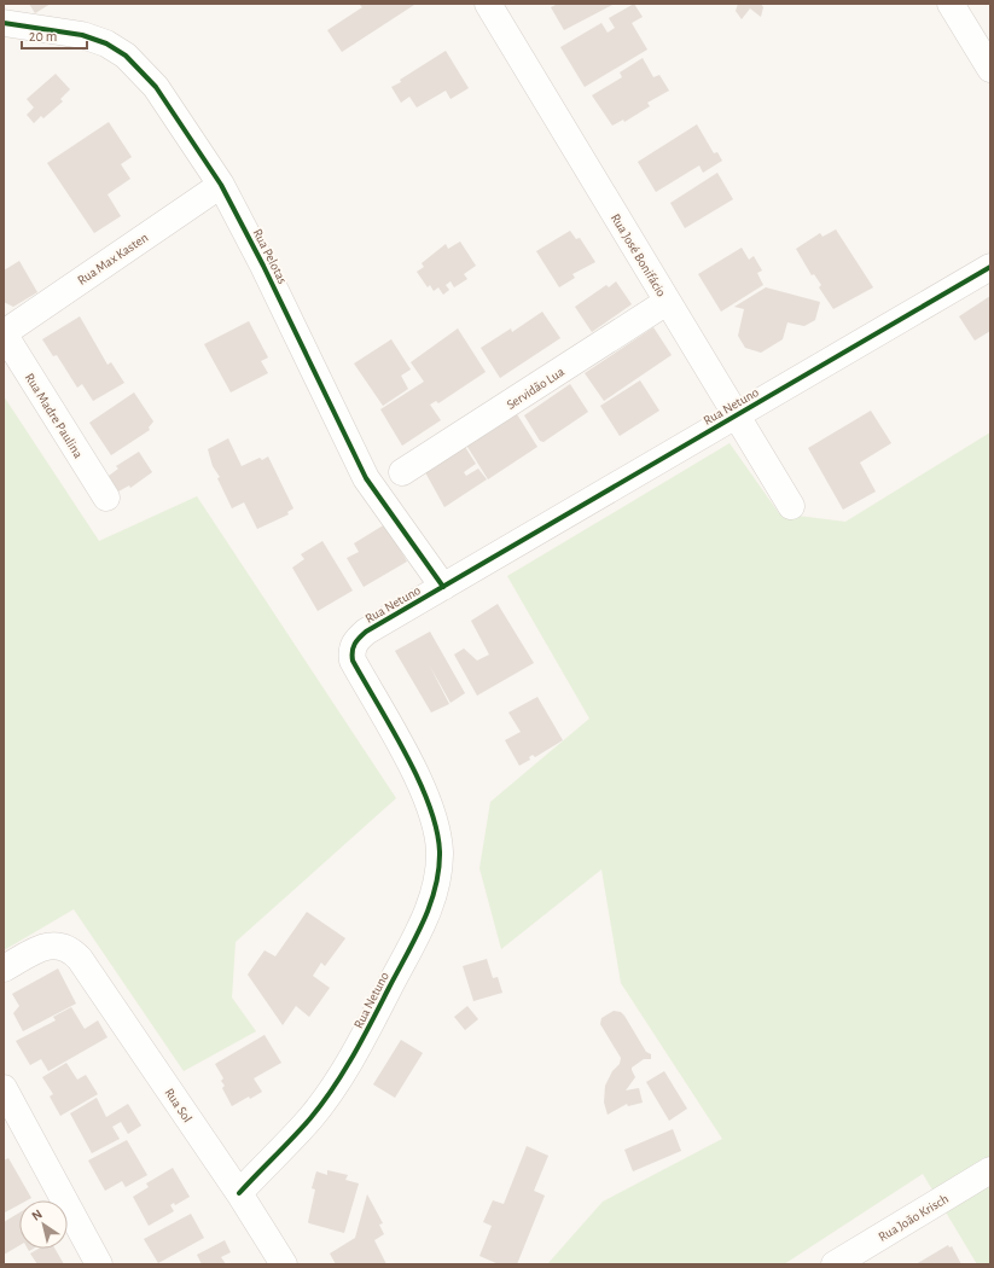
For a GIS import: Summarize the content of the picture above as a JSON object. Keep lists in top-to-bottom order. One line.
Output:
{"streets":{"street":["Rua José Bonifácio","Rua Pelotas","Rua Max Kasten","Servidão Lua","Rua Netuno","Rua Madre Paulina","Rua Sol","Rua João Krisch"]},"crossings":[["Rua José Bonifácio","Servidão Lua"],["Rua José Bonifácio","Rua Netuno"],["Rua Pelotas","Rua Max Kasten"],["Rua Pelotas","Rua Netuno"],["Rua Max Kasten","Rua Madre Paulina"],["Rua Netuno","Rua Sol"]],"scale_bar":"20 m","north":"top left"}
